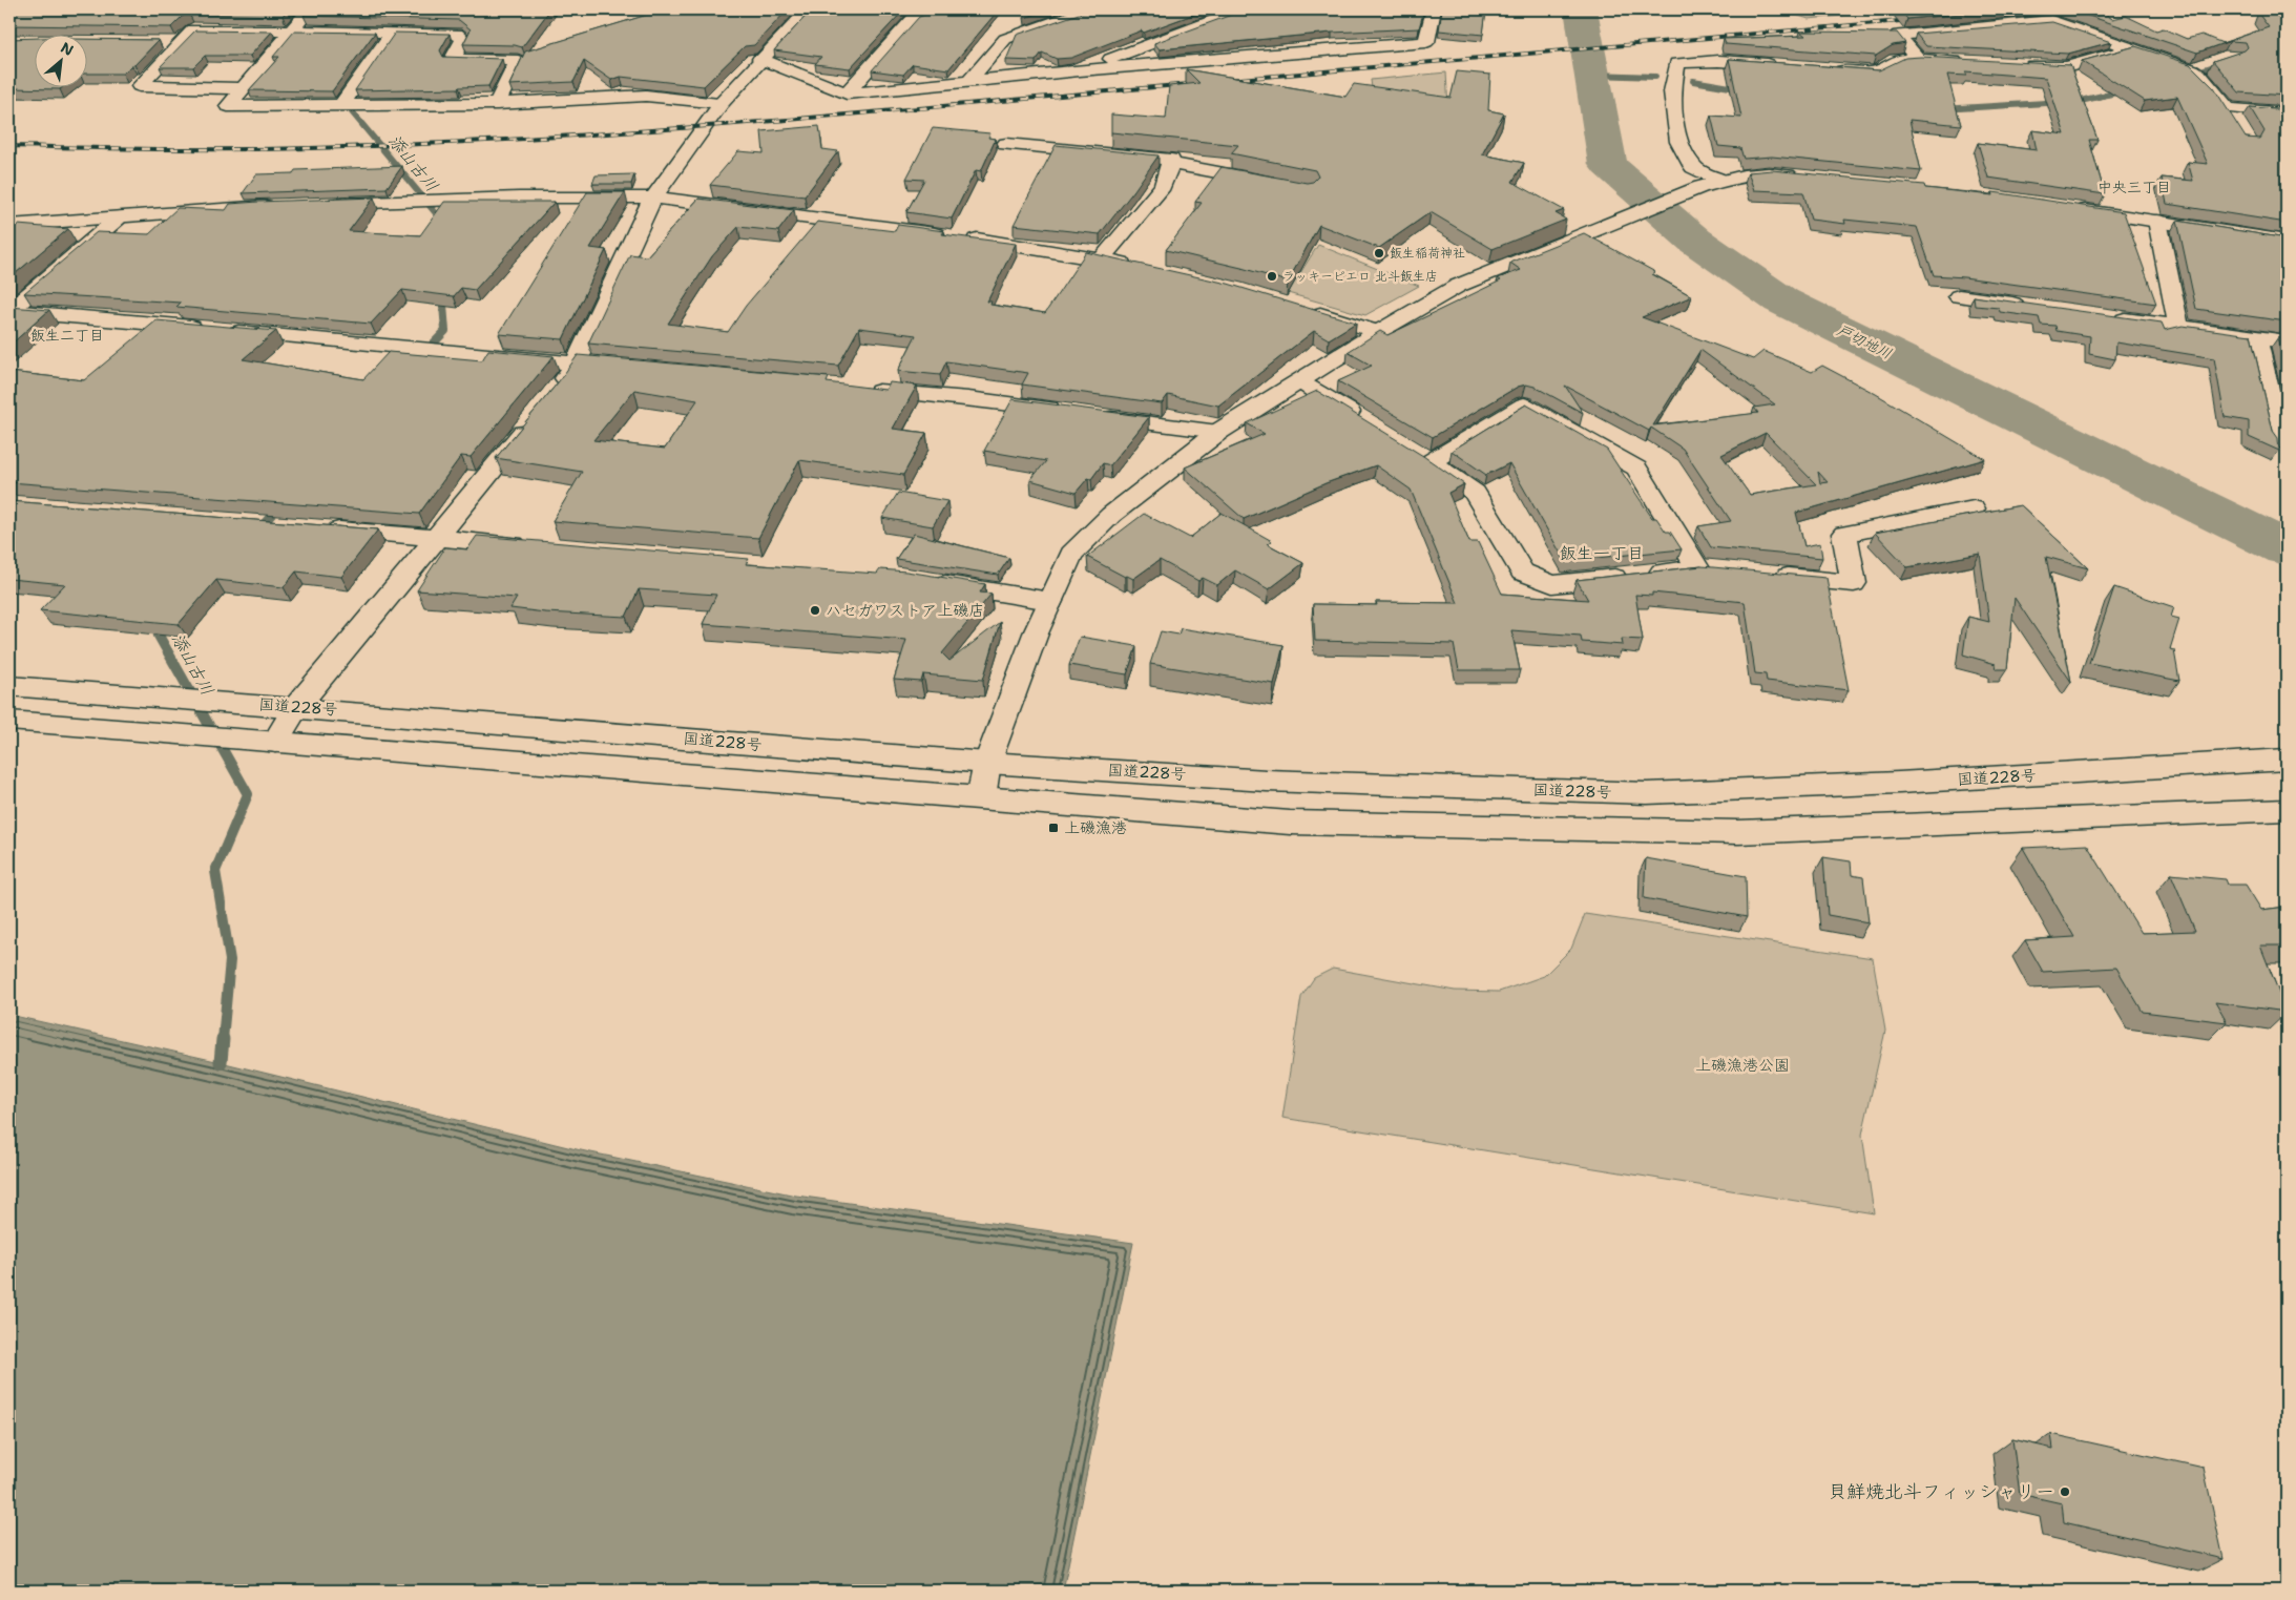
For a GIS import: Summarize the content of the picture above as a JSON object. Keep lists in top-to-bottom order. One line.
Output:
{"streets":{"main road":["国道228号"]},"districts":["中央三丁目","飯生二丁目","飯生一丁目"],"water":["添山古川","戸切地川"],"parks":["上磯漁港公園"],"places":{"other":["飯生稲荷神社","ラッキーピエロ 北斗飯生店","ハセガワストア上磯店","貝鮮焼北斗フィッシャリー"],"transit":["上磯漁港"]},"north":"top right"}
